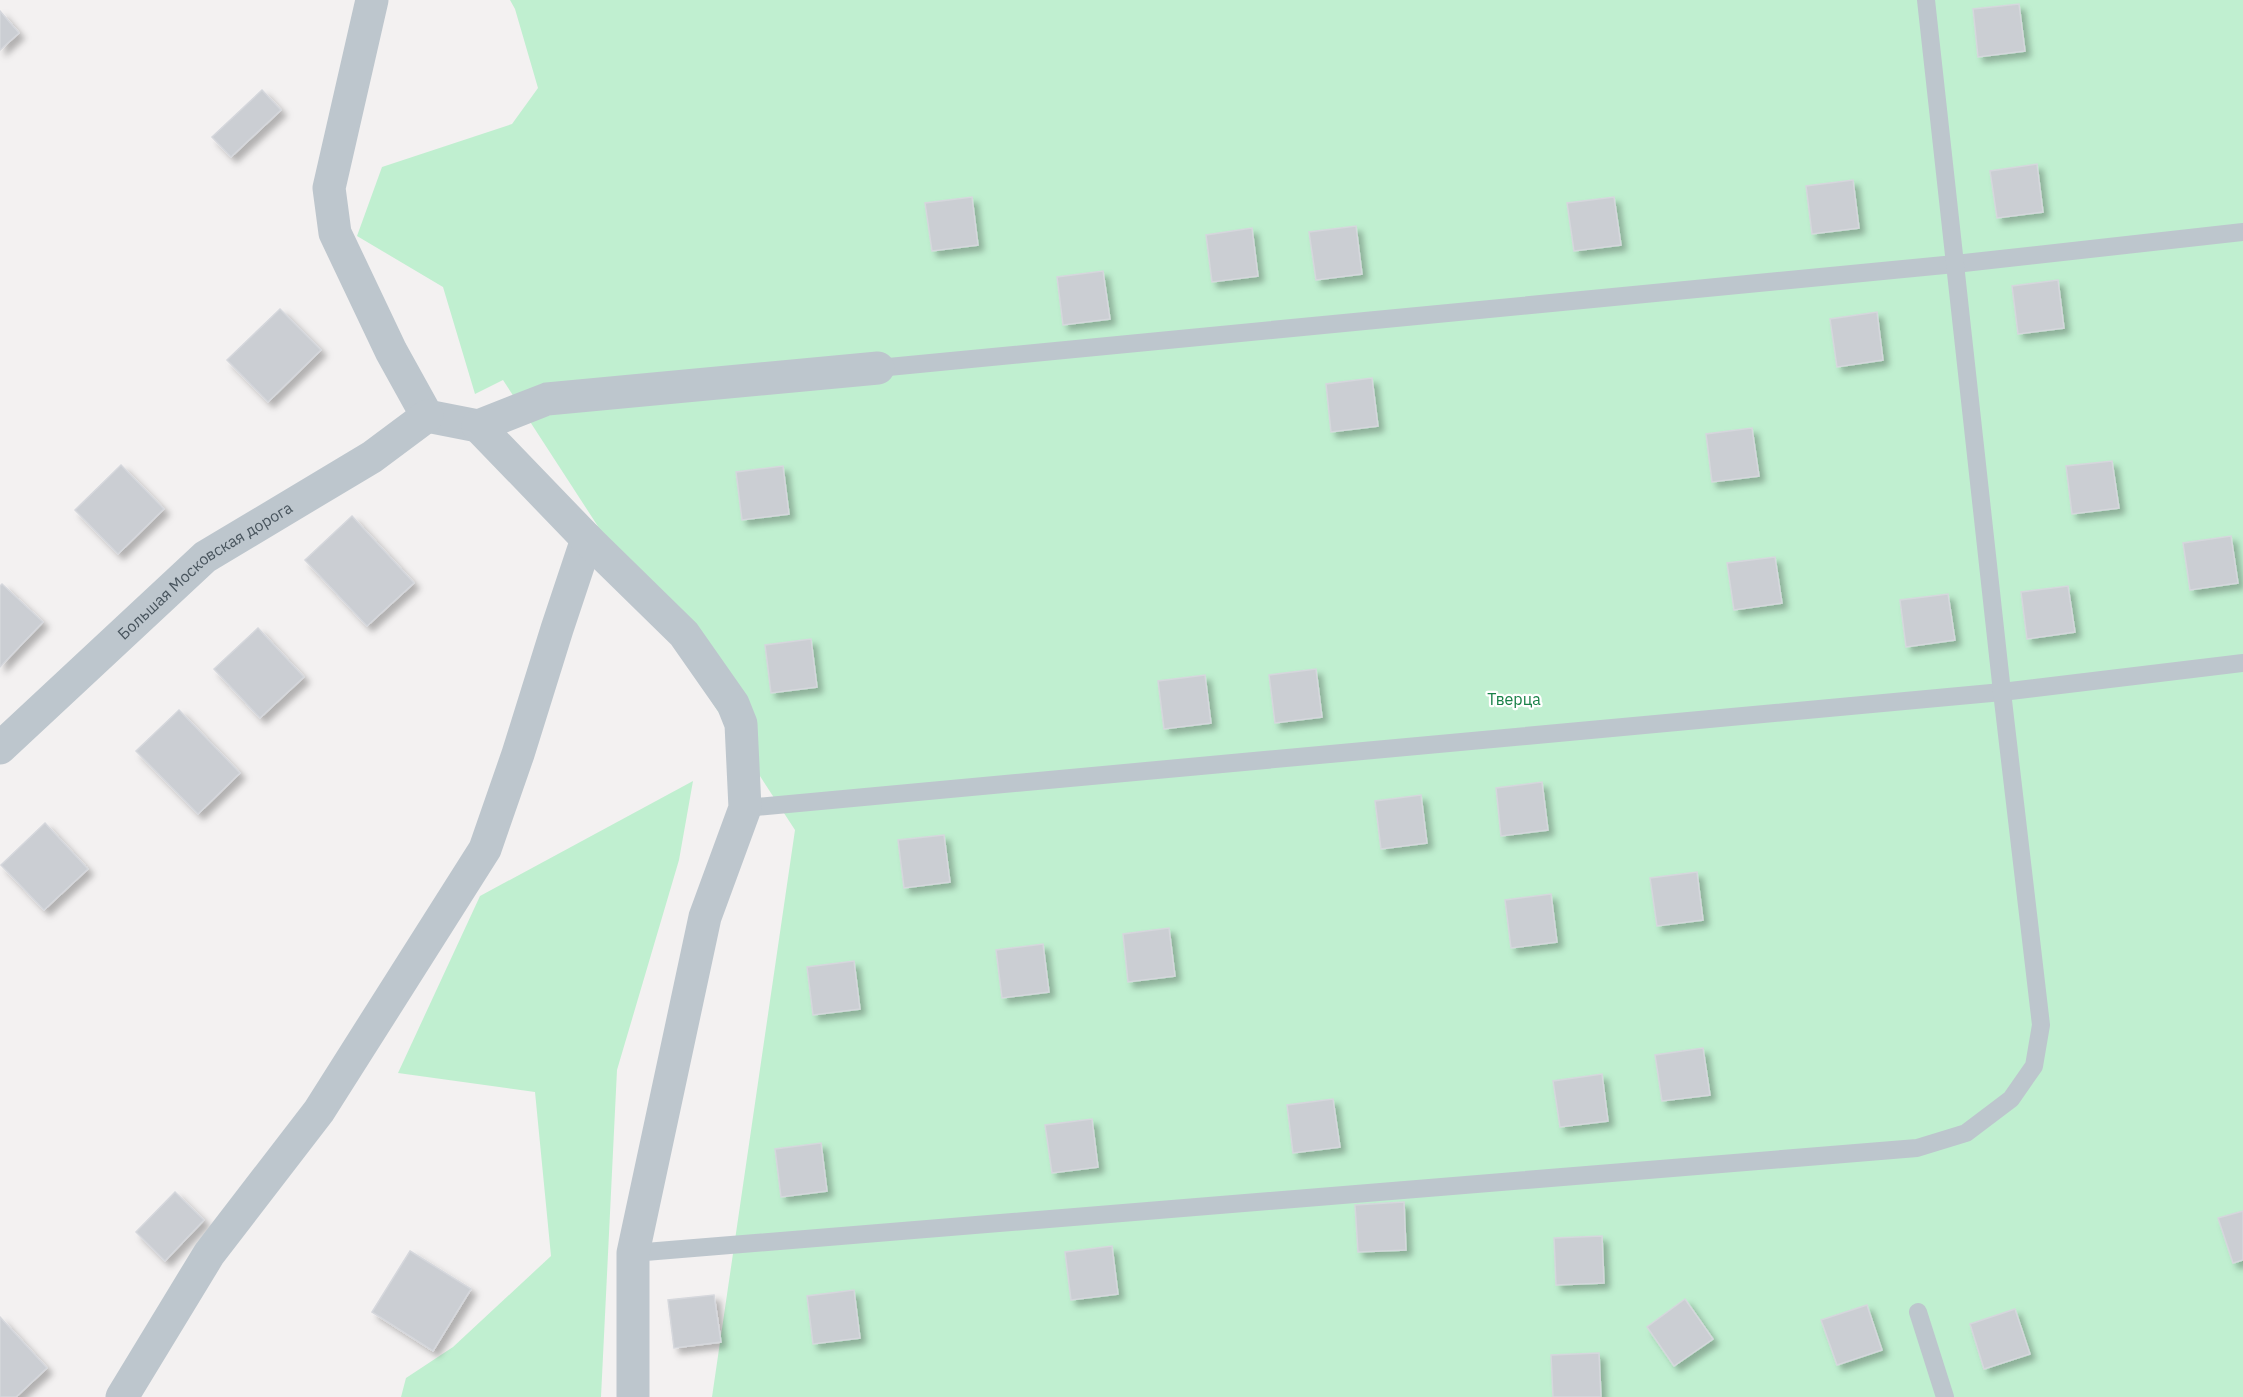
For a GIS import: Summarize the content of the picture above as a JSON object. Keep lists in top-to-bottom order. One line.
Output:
{"streets":{"street":["Большая Московская дорога"]},"parks":["Тверца"]}
